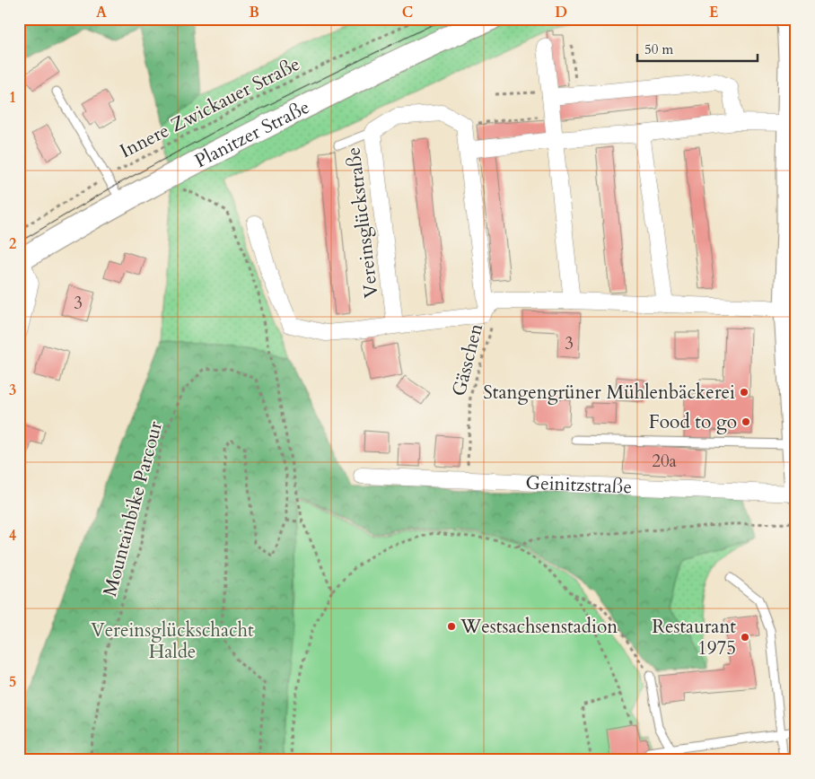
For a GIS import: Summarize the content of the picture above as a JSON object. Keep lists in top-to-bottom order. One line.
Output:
{"streets":{"main road":["Planitzer Straße","Geinitzstraße"],"street":["Vereinsglückstraße"],"path":["Innere Zwickauer Straße","Gässchen","Mountainbike Parcour"]},"crossings":[["Gässchen","Geinitzstraße"]],"parks":["Vereinsglückschacht Halde"],"places":["Stangengrüner Mühlenbäckerei","Food to go","Westsachsenstadion","Restaurant 1975"],"house_numbers":["3","3","20a"],"scale_bar":"50 m","grid":{"columns":["A","B","C","D","E"],"rows":["1","2","3","4","5"]}}
